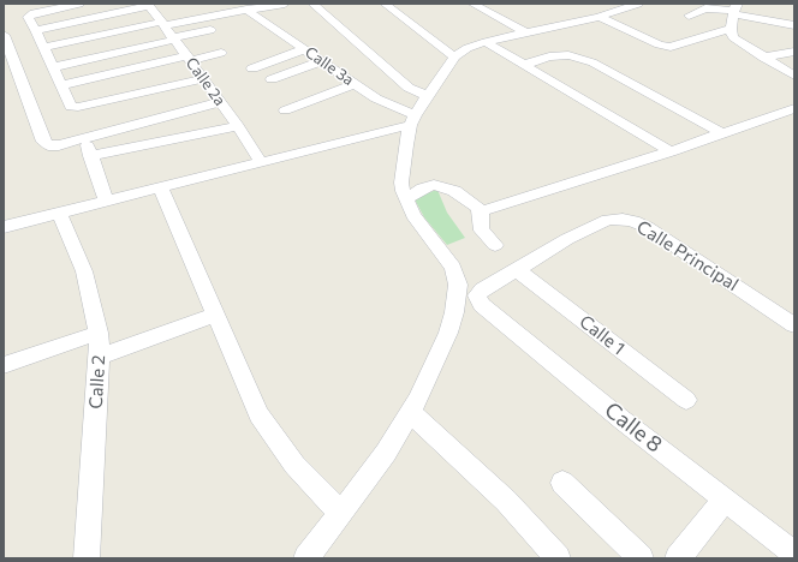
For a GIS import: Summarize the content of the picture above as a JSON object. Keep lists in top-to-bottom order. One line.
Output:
{"streets":{"street":["Calle 3a","Calle 2a","Calle Principal","Calle 1","Calle 2","Calle 8"]},"crossings":[["Calle Principal","Calle 1"],["Calle Principal","Calle 8"]]}
